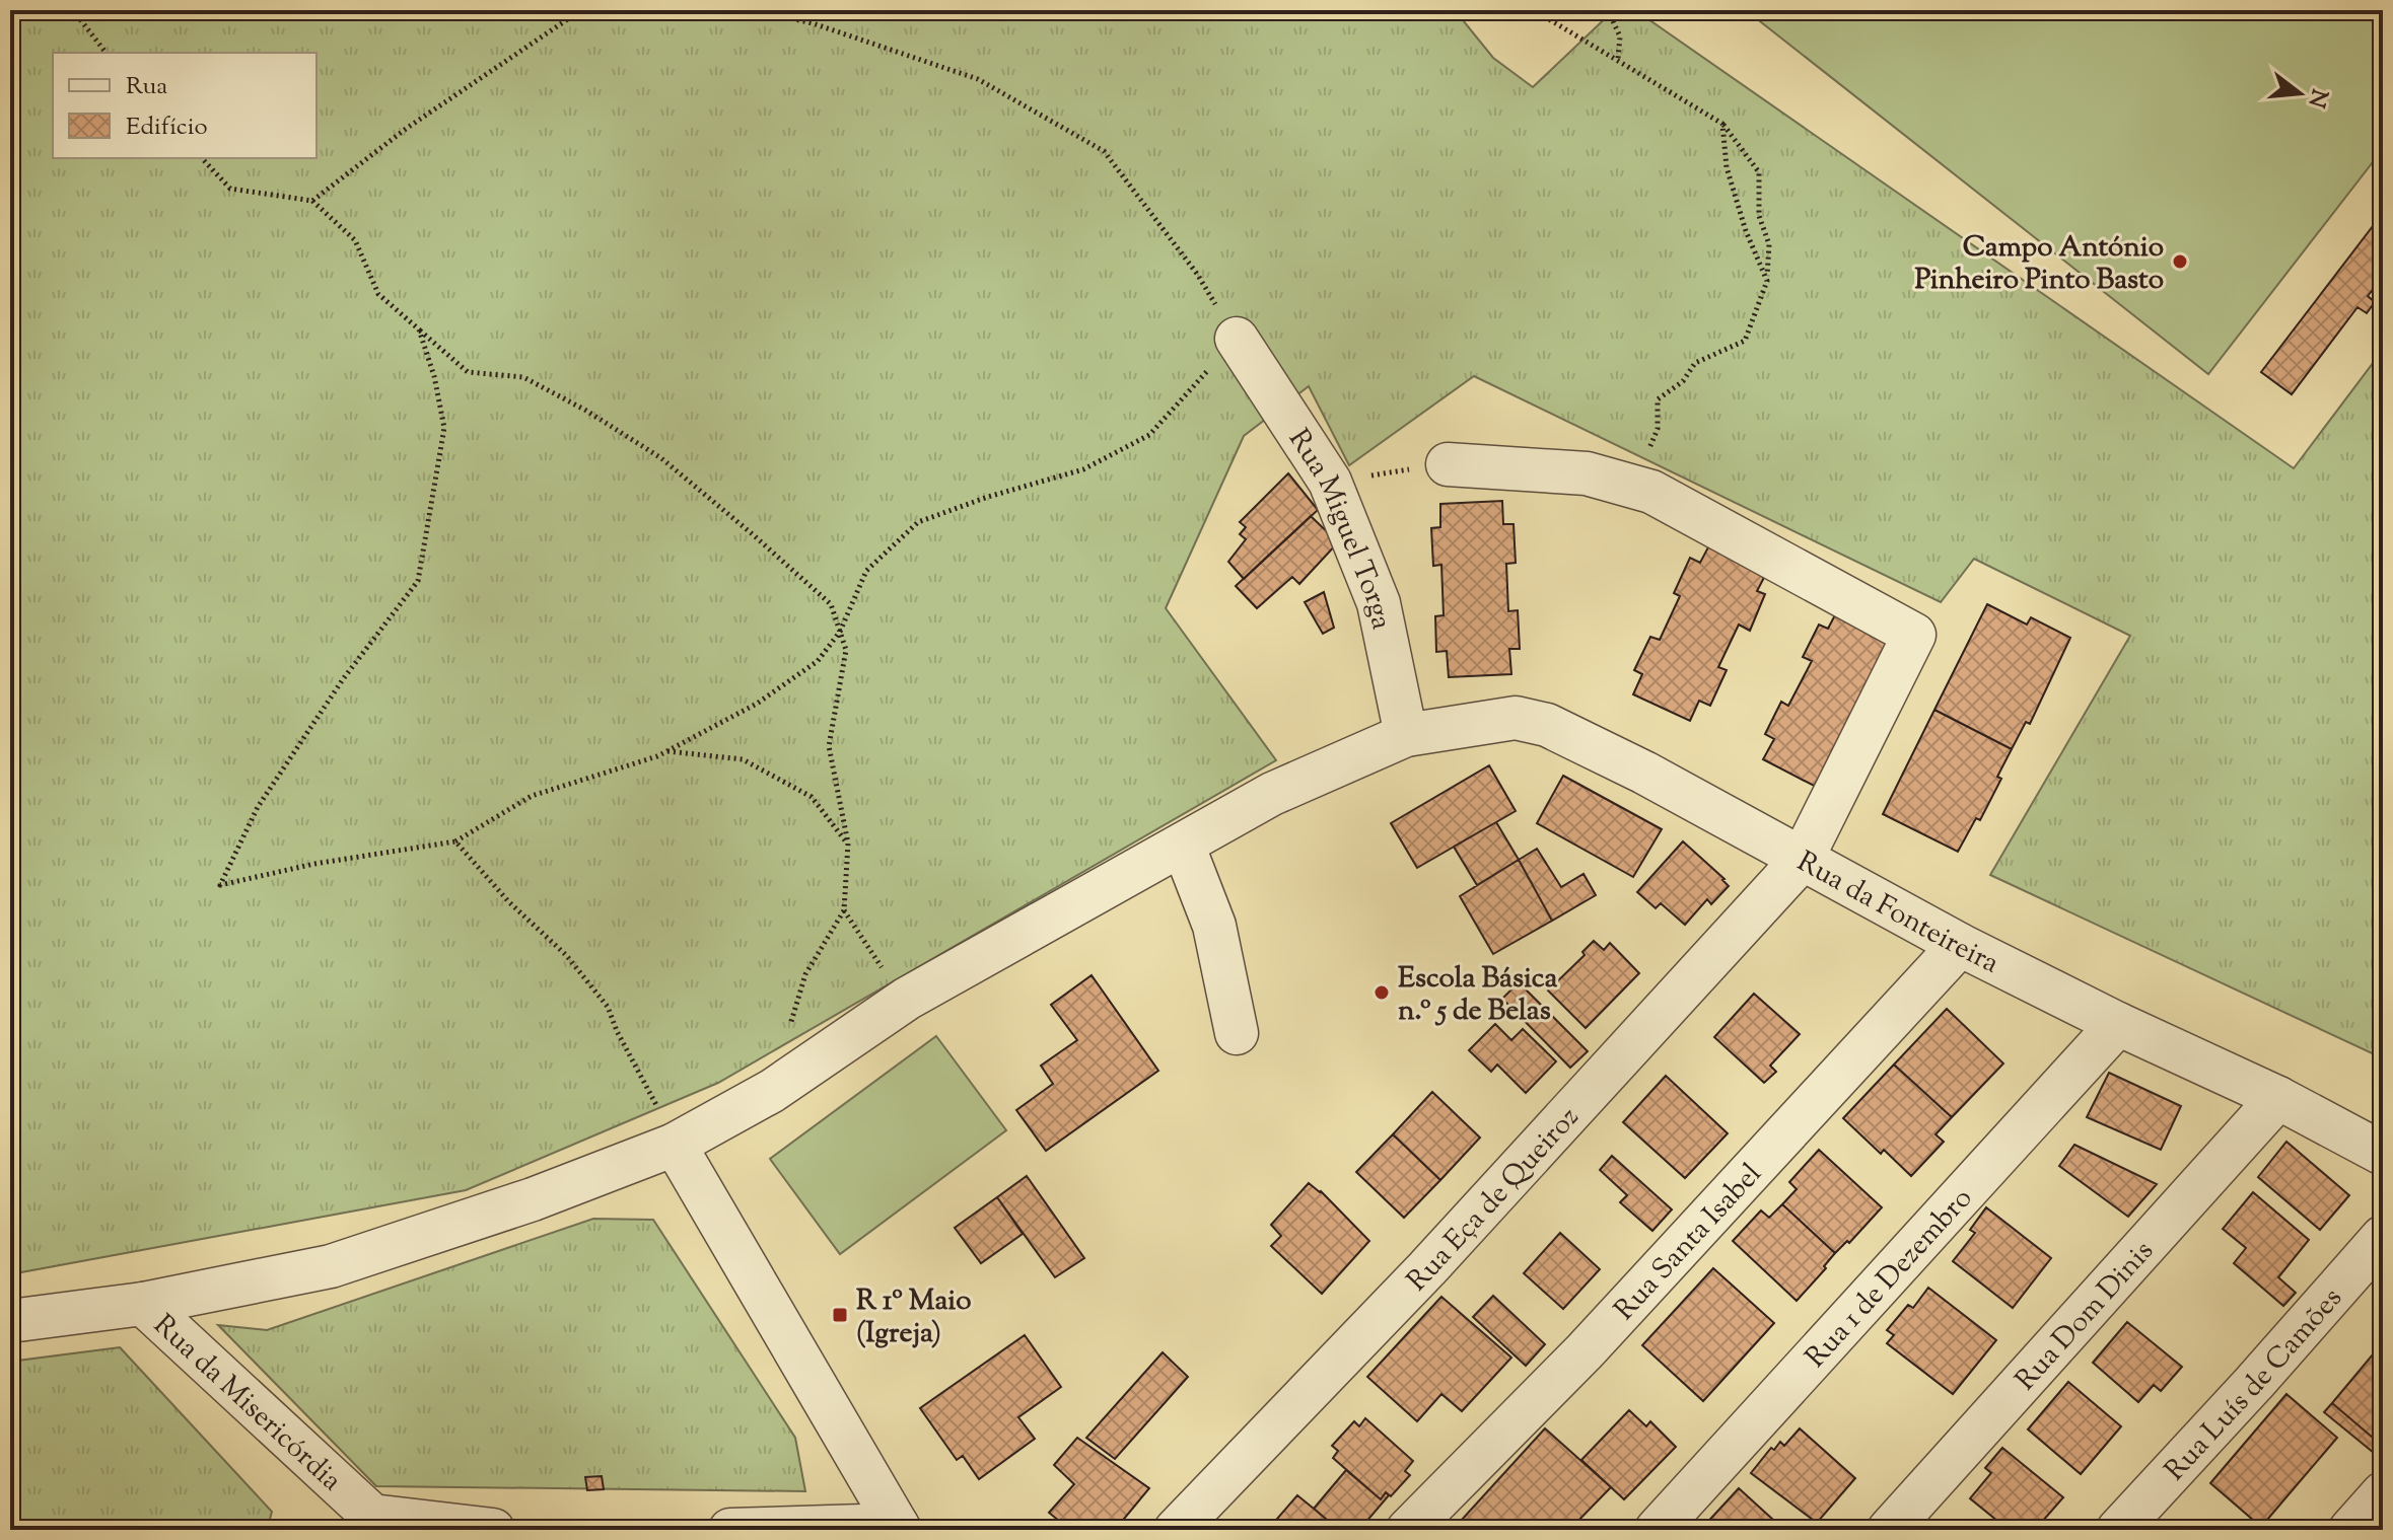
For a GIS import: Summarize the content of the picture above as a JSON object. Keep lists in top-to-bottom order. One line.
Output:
{"streets":{"street":["Rua Miguel Torga","Rua da Fonteireira","Rua Eça de Queiroz","Rua Santa Isabel","Rua 1 de Dezembro","Rua Dom Dinis","Rua Luís de Camões","Rua da Misericórdia"]},"crossings":[["Rua Miguel Torga","Rua da Fonteireira"],["Rua da Fonteireira","Rua Eça de Queiroz"],["Rua da Fonteireira","Rua Santa Isabel"],["Rua da Fonteireira","Rua 1 de Dezembro"],["Rua da Fonteireira","Rua Dom Dinis"],["Rua da Fonteireira","Rua da Misericórdia"]],"places":{"other":["Campo António Pinheiro Pinto Basto","Escola Básica n.º 5 de Belas"],"transit":["R 1º Maio (Igreja)"]},"legend":["Rua","Edifício"],"north":"right"}
